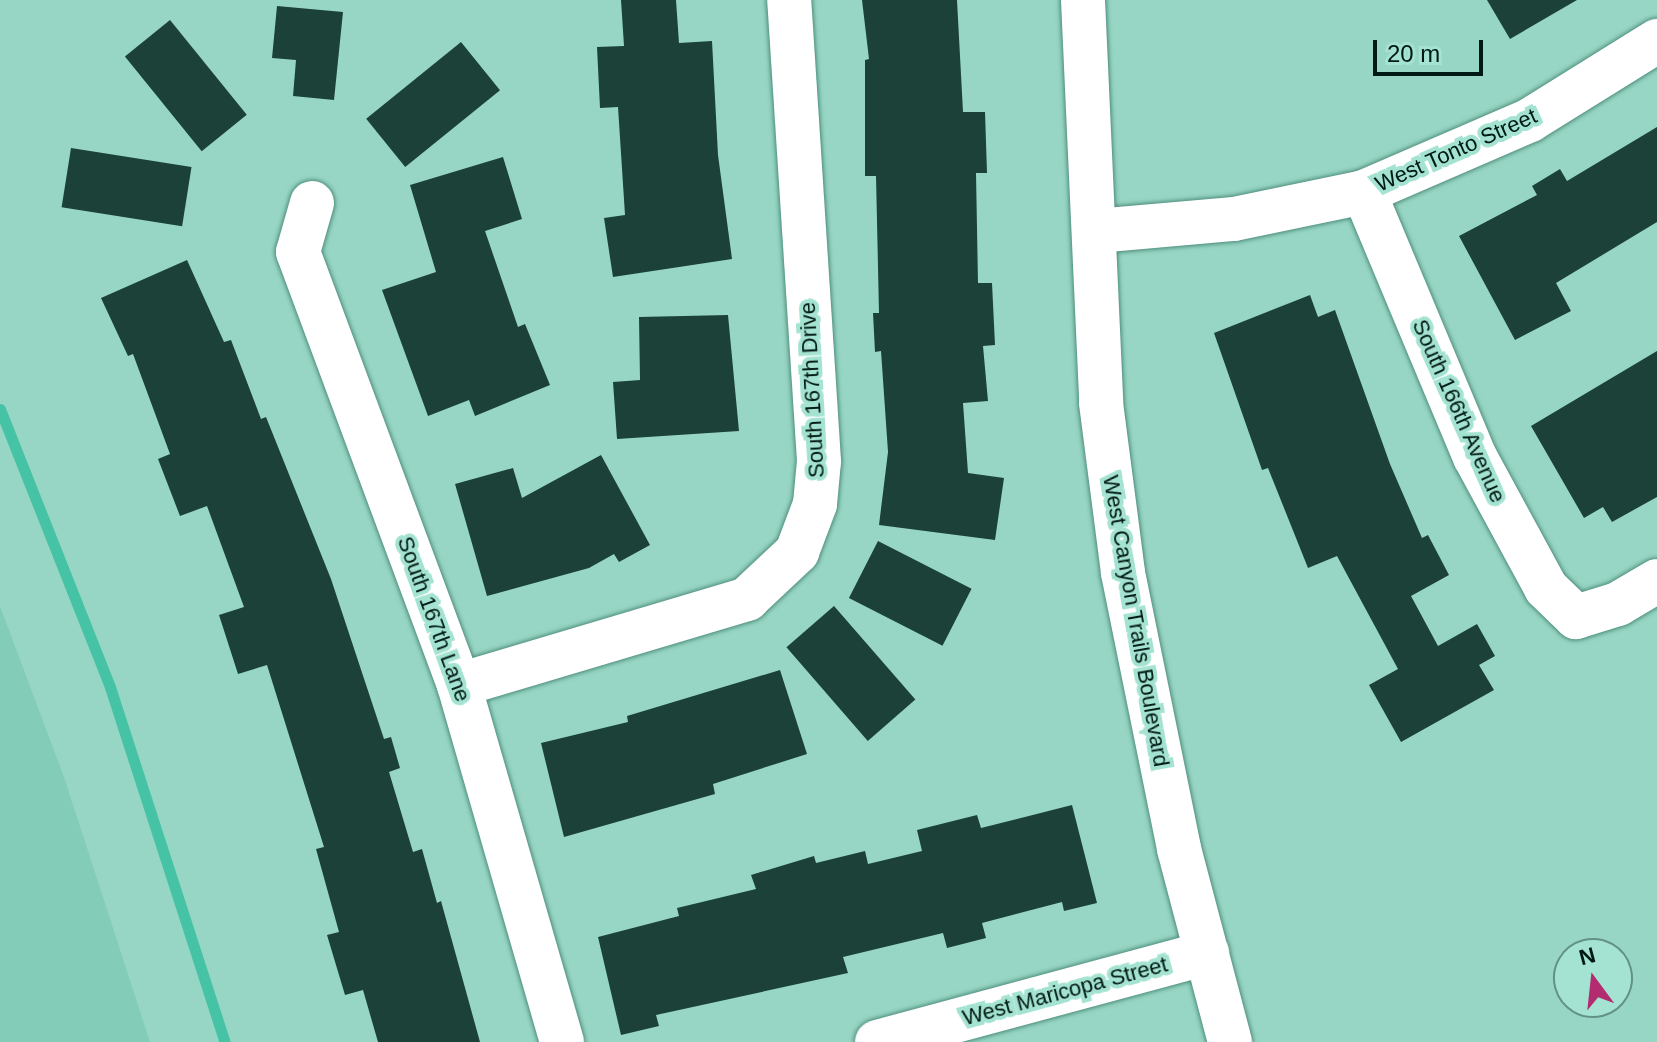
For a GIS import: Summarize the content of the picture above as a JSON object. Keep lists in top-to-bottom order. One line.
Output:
{"streets":{"street":["West Tonto Street","South 167th Drive","South 166th Avenue","South 167th Lane","West Canyon Trails Boulevard","West Maricopa Street"]},"crossings":[["West Tonto Street","South 166th Avenue"],["West Tonto Street","West Canyon Trails Boulevard"],["South 167th Drive","South 167th Lane"],["West Canyon Trails Boulevard","West Maricopa Street"]],"scale_bar":"20 m","north":"top"}
